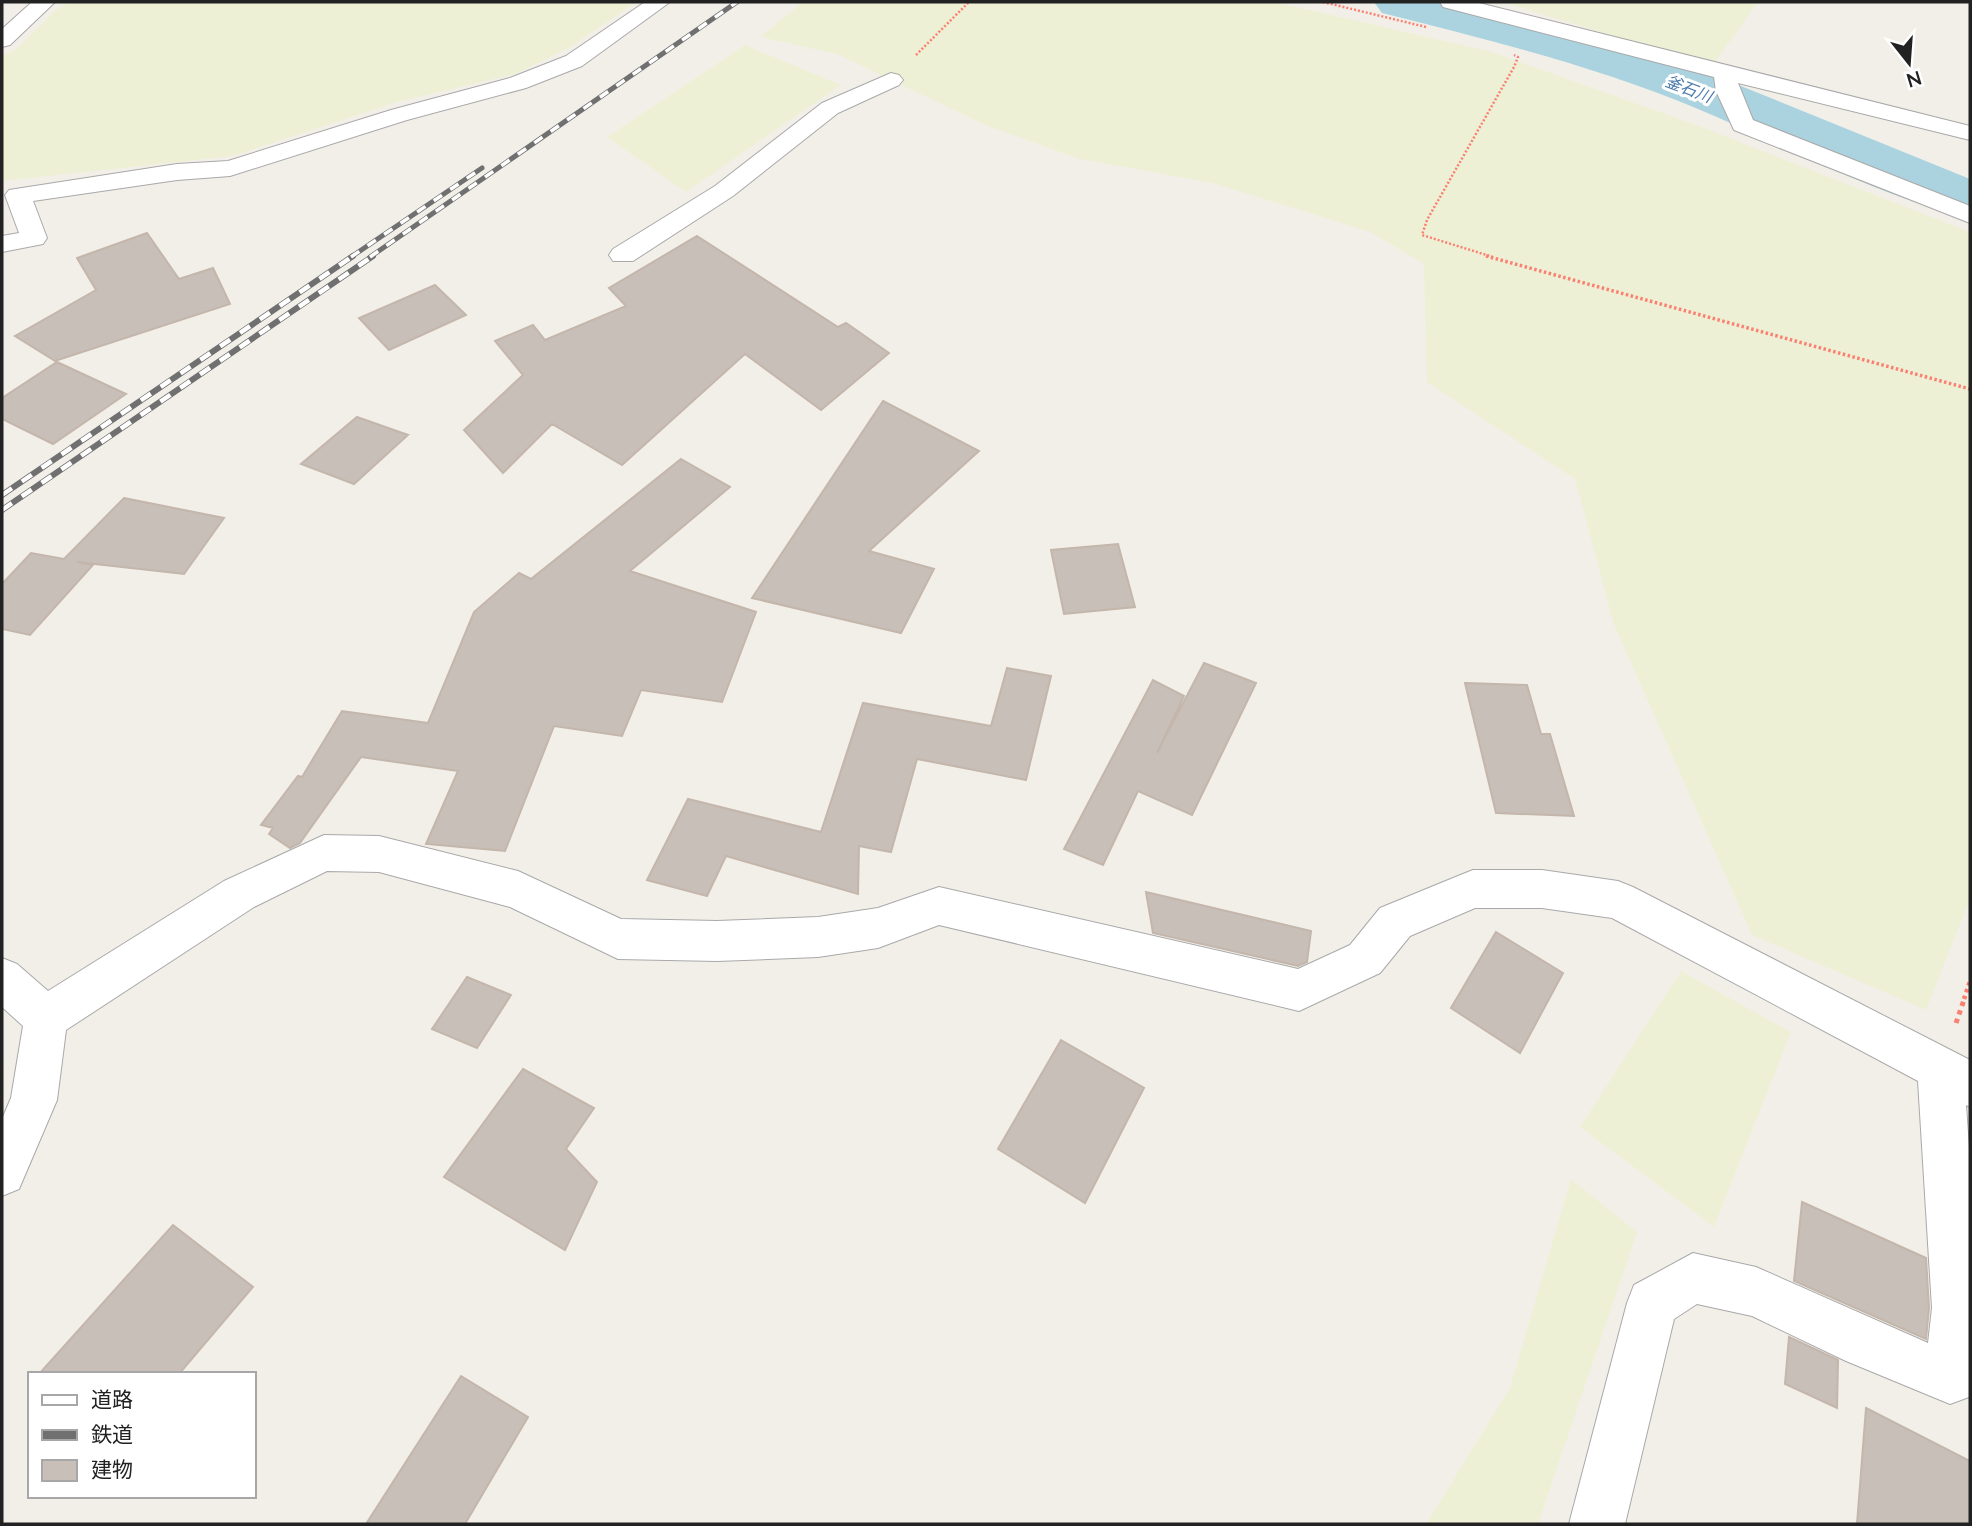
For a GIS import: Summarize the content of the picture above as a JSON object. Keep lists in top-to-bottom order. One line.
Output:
{"water":["釜石川"],"legend":["道路","鉄道","建物"],"north":"bottom"}
